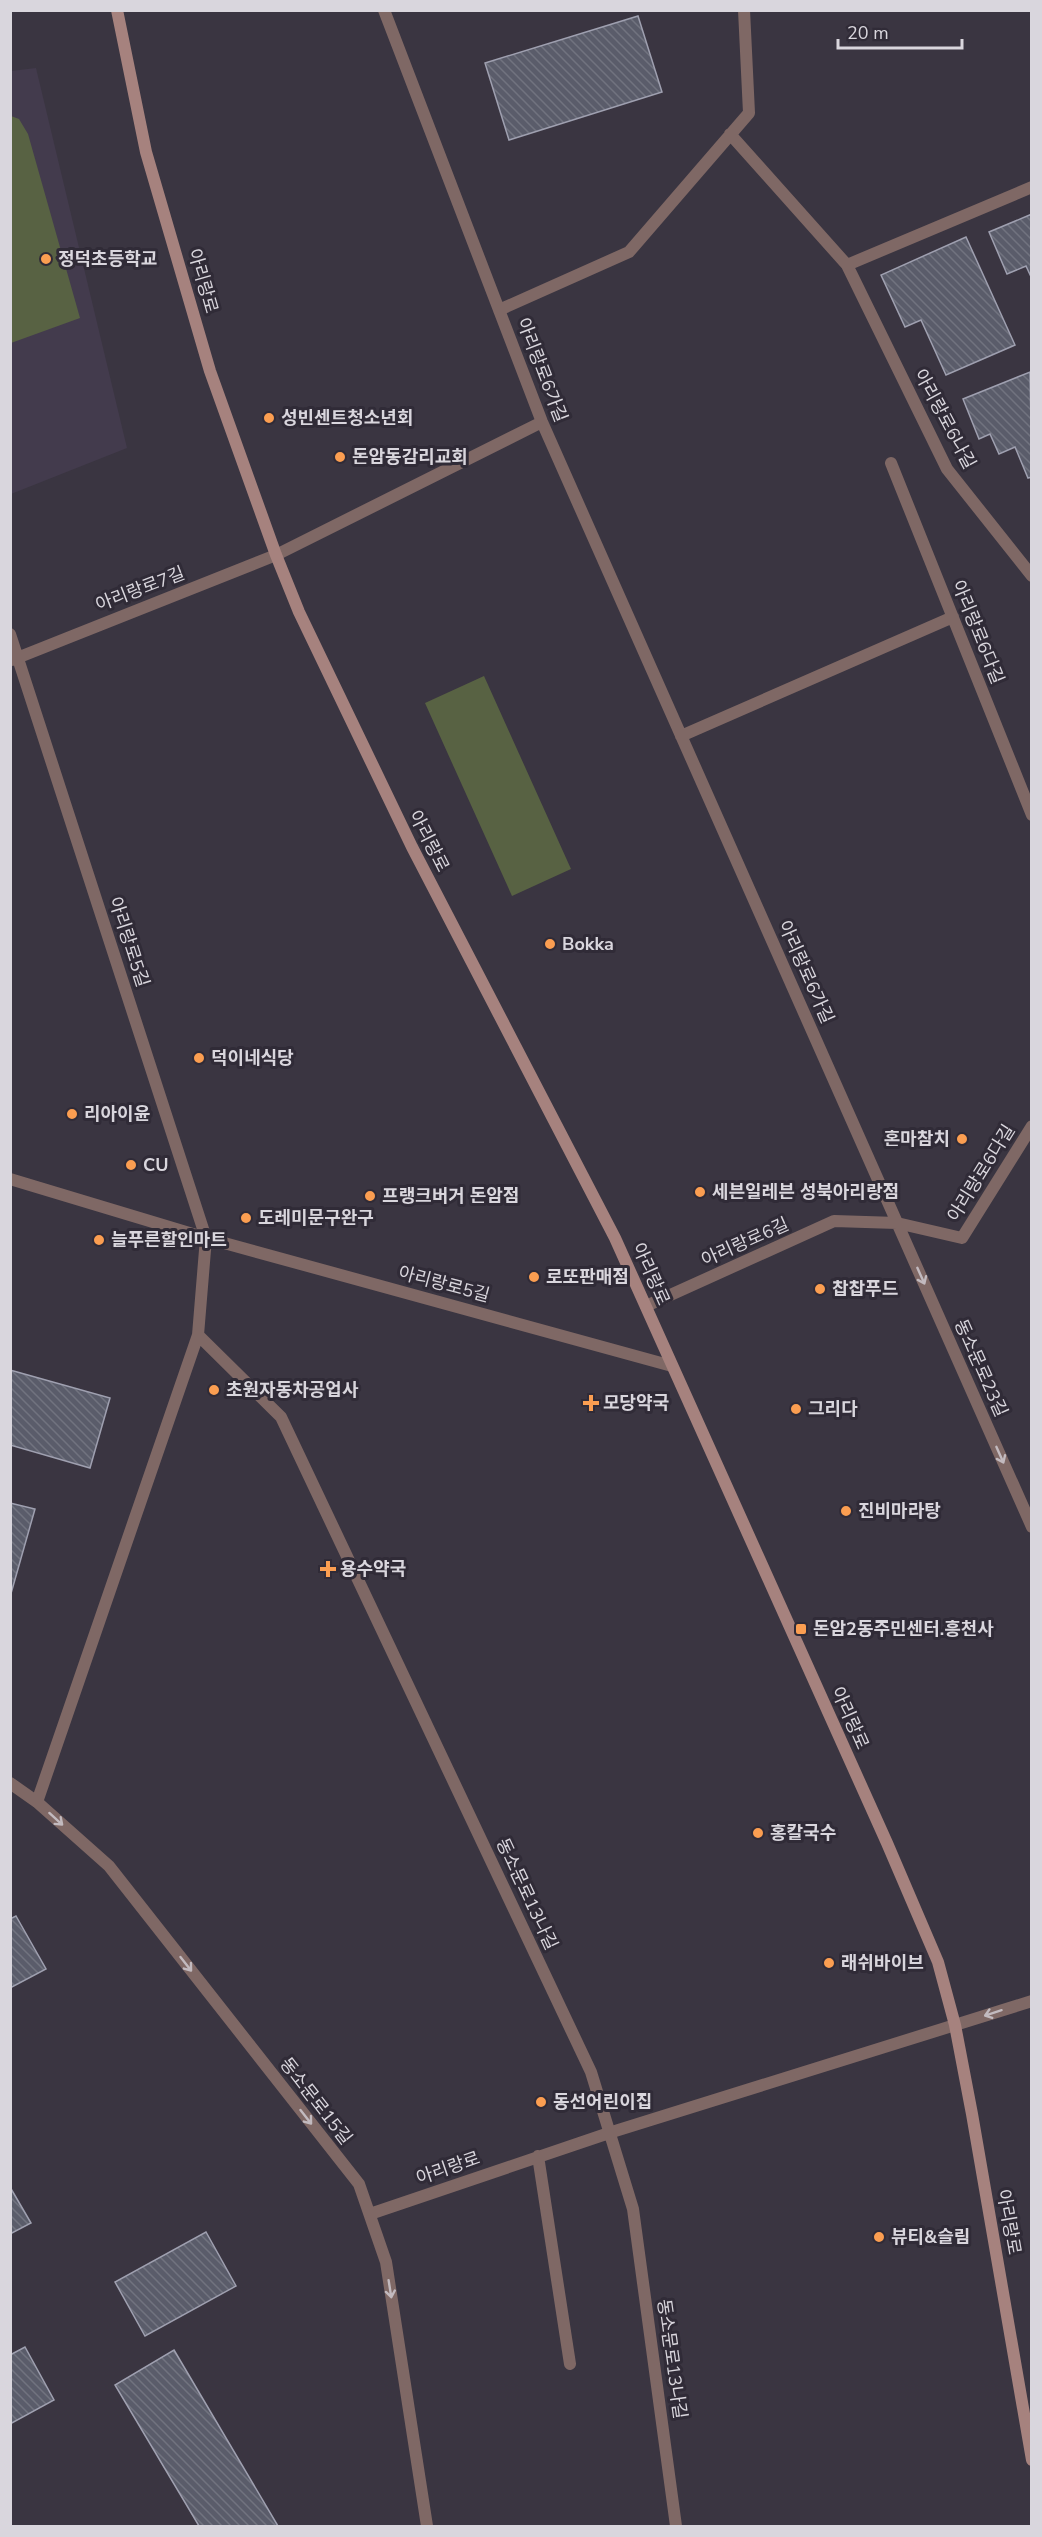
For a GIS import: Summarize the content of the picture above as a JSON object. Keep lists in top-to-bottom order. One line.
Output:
{"streets":{"main road":["아리랑로"],"street":["아리랑로6가길","아리랑로6나길","아리랑로7길","아리랑로6다길","아리랑로5길","아리랑로6길","동소문로23길","동소문로13나길","동소문로15길"]},"crossings":[["아리랑로","아리랑로7길"],["아리랑로","아리랑로5길"],["아리랑로","아리랑로6길"],["아리랑로","동소문로13나길"],["아리랑로","동소문로15길"],["아리랑로6가길","아리랑로6길"],["아리랑로6가길","동소문로23길"],["아리랑로7길","아리랑로5길"],["아리랑로6다길","아리랑로6길"],["아리랑로6길","동소문로23길"]],"one_way":["동소문로23길","동소문로15길"],"places":{"other":["정덕초등학교","성빈센트청소년회","돈암동감리교회","Bokka","덕이네식당","리아이윤","혼마참치","CU","세븐일레븐 성북아리랑점","프랭크버거 돈암점","도레미문구완구","늘푸른할인마트","로또판매점","찹찹푸드","초원자동차공업사","그리다","진비마라탕","홍칼국수","래쉬바이브","동선어린이집","뷰티&슬림"],"health":["모당약국","용수약국"],"transit":["돈암2동주민센터.흥천사"]},"scale_bar":"20 m"}
